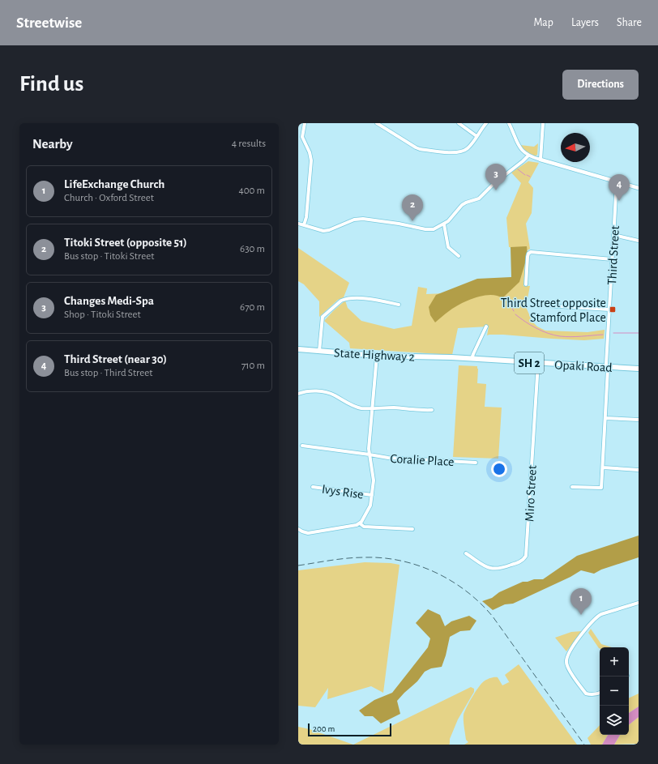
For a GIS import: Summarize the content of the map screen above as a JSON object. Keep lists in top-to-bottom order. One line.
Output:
{"streets":{"highway":["State Highway 2","SH 2","Opaki Road"],"street":["Third Street","Coralie Place","Ivys Rise","Miro Street"]},"crossings":[["Third Street","Opaki Road"],["State Highway 2","Opaki Road"],["Opaki Road","Miro Street"]],"places":{"transit":["Third Street opposite Stamford Place"]},"scale_bar":"200 m","north":"left","page":{"header":"Streetwise","nav":["Map","Layers","Share"],"buttons":"Directions","title":"Find us","heading":["Nearby","4 results"],"pins":["3","4","2","1"],"list":[{"mark":"1","name":"LifeExchange Church","note":"Church · Oxford Street","value":"400 m"},{"mark":"2","name":"Titoki Street (opposite 51)","note":"Bus stop · Titoki Street","value":"630 m"},{"mark":"3","name":"Changes Medi-Spa","note":"Shop · Titoki Street","value":"670 m"},{"mark":"4","name":"Third Street (near 30)","note":"Bus stop · Third Street","value":"710 m"}],"map_buttons":["+","−"],"scale":"200 m"}}
